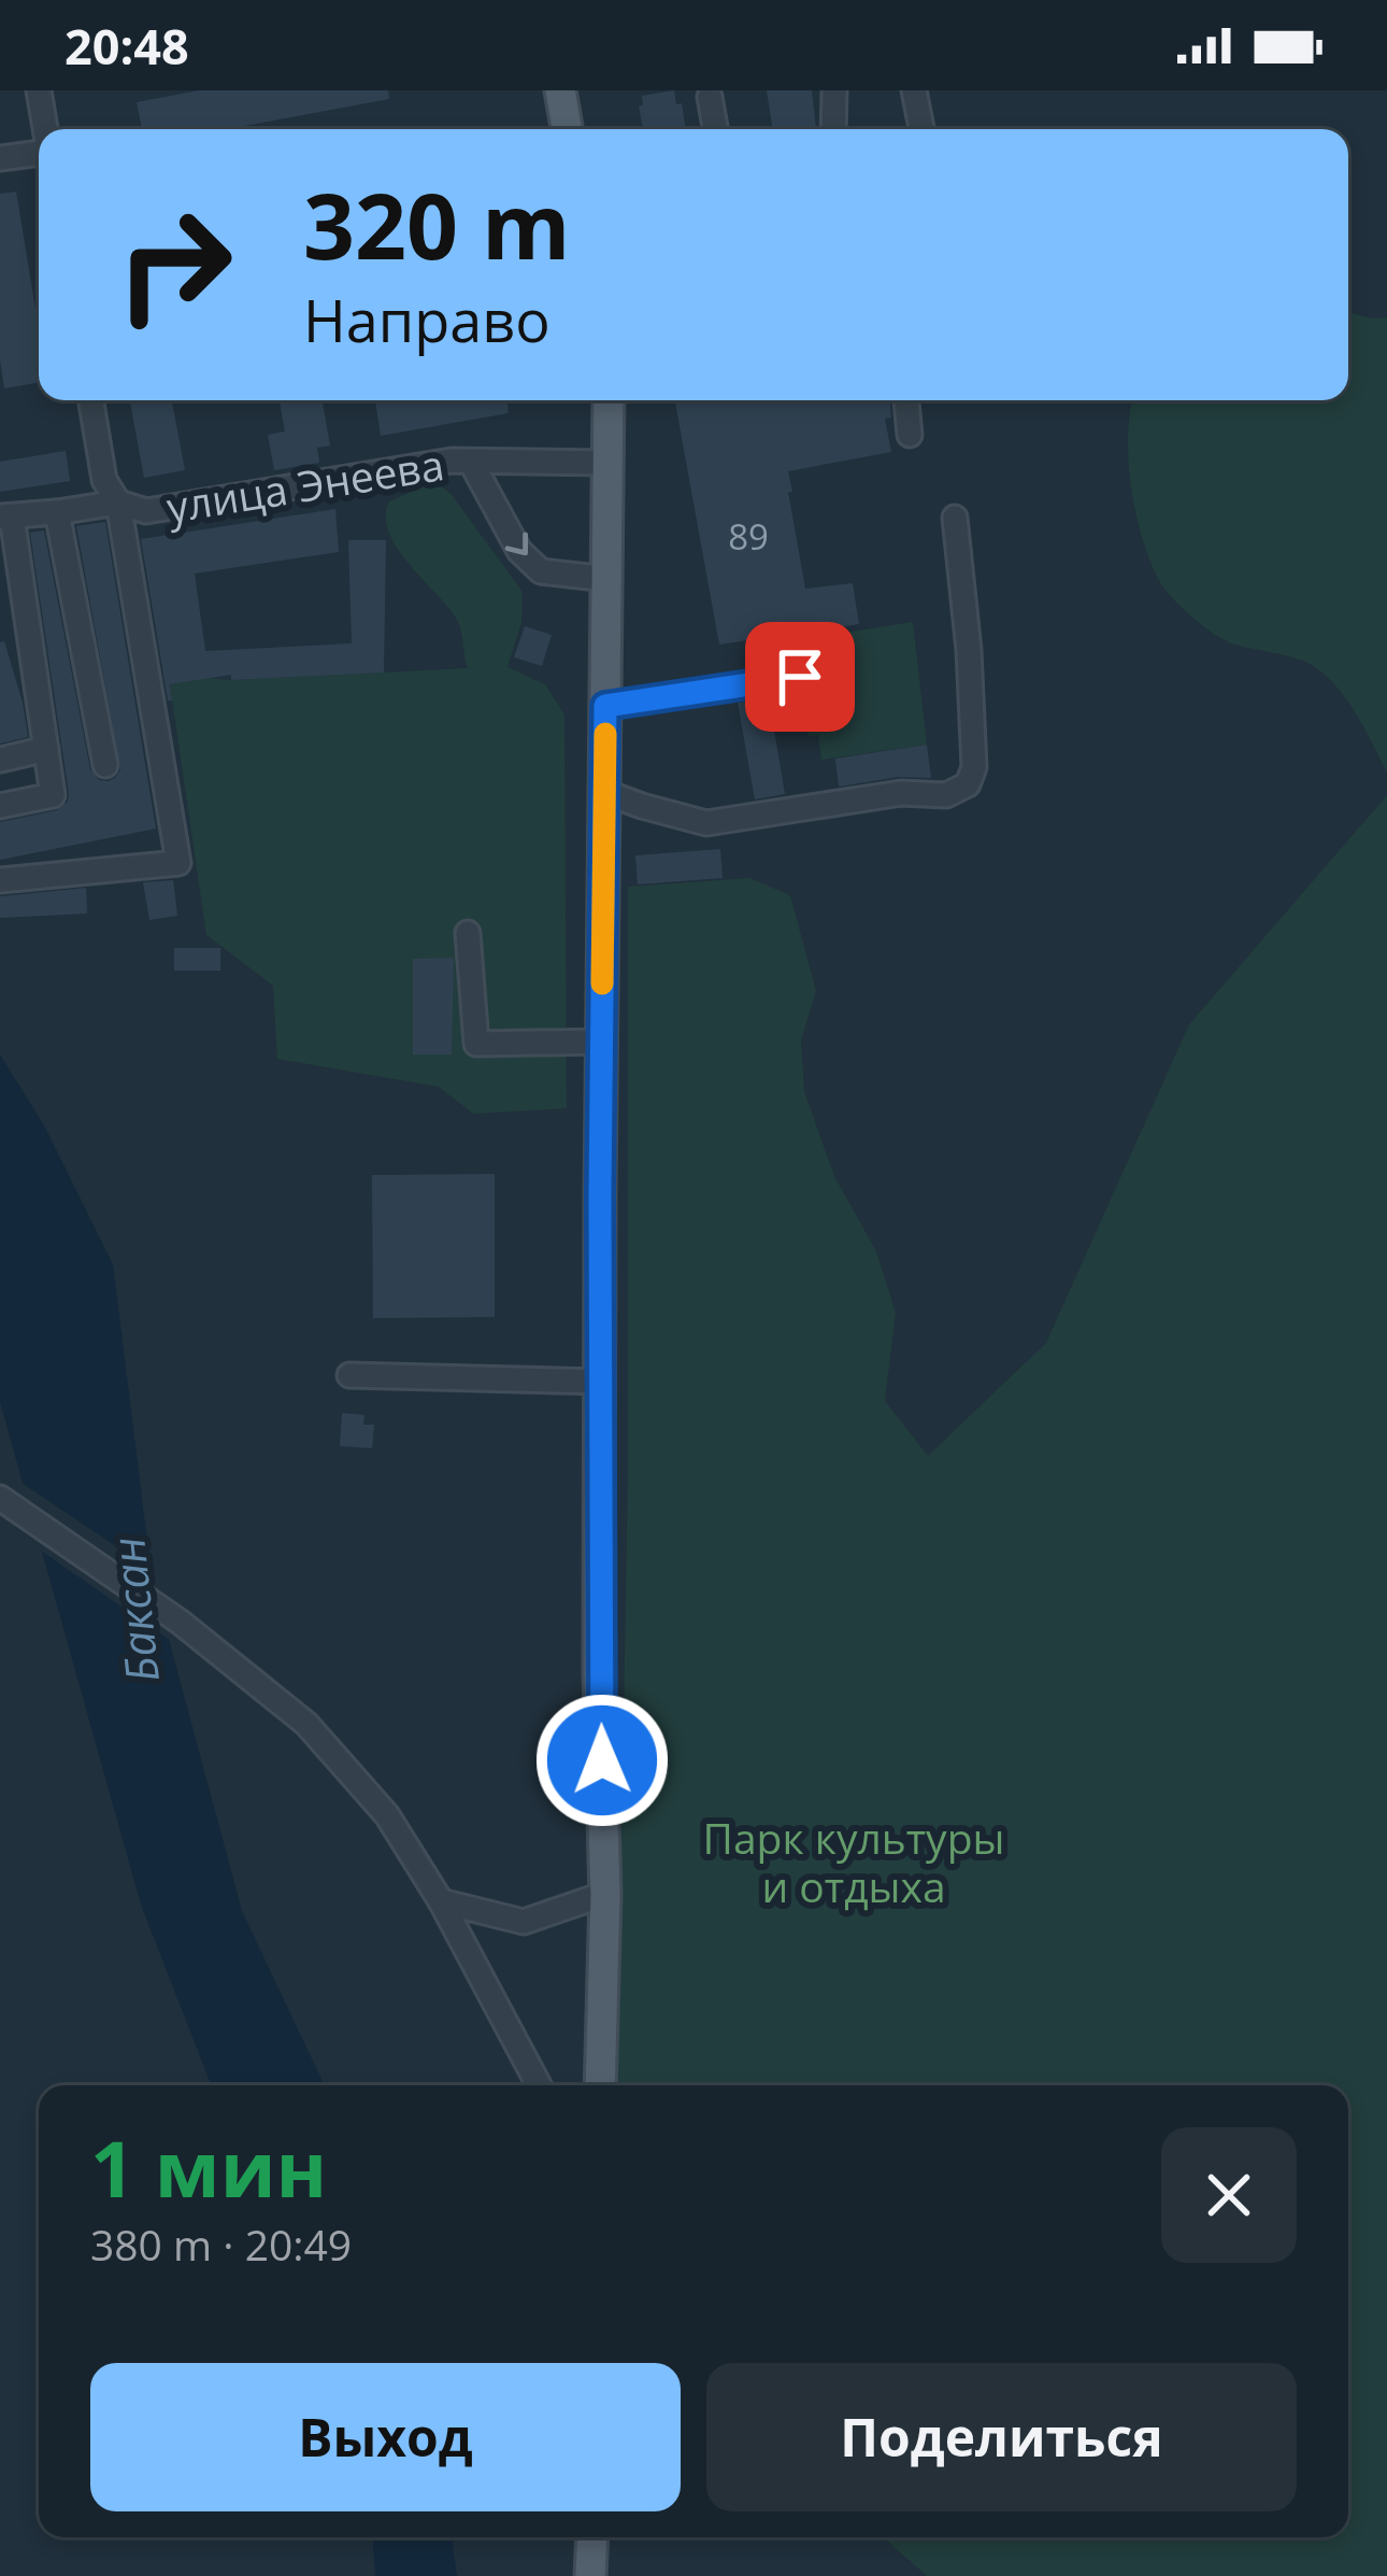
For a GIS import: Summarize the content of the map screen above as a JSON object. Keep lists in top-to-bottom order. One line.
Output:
{"streets":{"street":["улица Энеева"]},"water":["Баксан"],"parks":["Парк культуры и отдыха"],"house_numbers":["89"],"page":{"status":"20:48","turn":["320 m","Направо"],"heading":["1 мин","380 m · 20:49"],"buttons":["Выход","Поделиться"]}}
